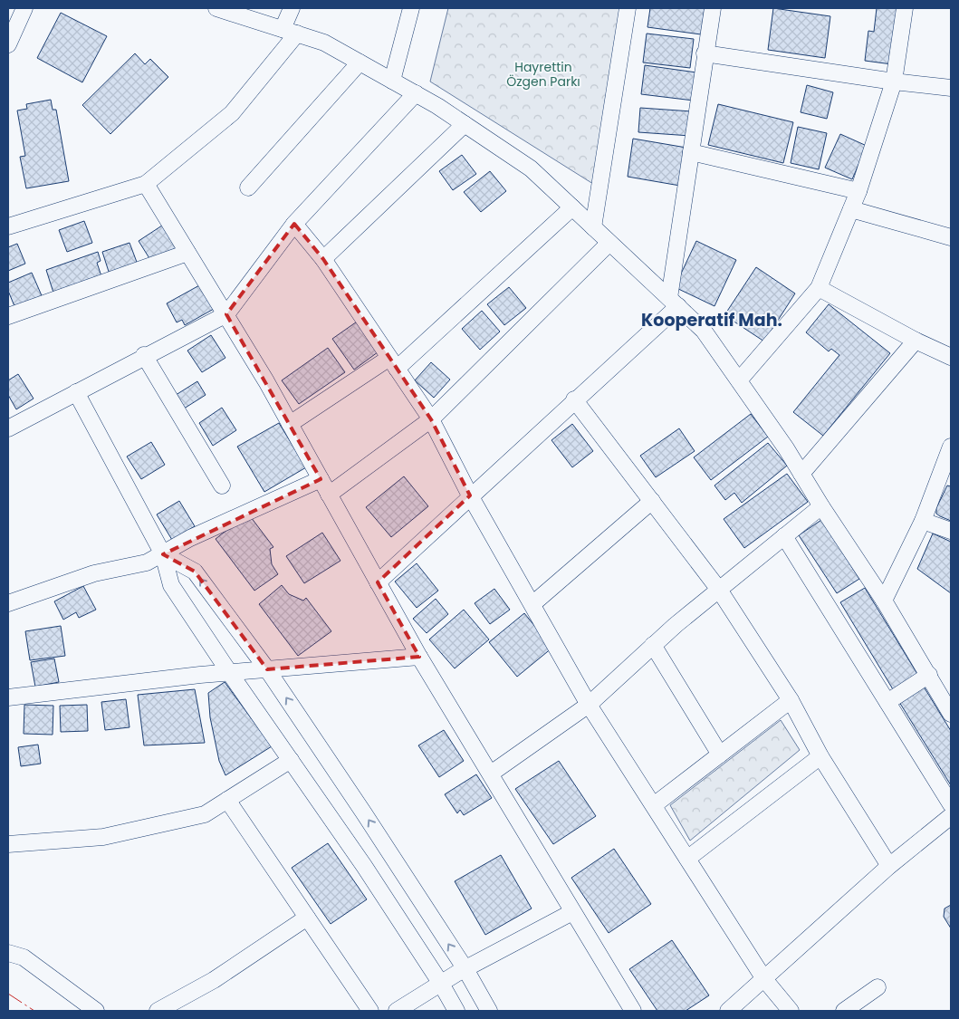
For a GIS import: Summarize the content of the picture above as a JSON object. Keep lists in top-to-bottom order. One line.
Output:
{"districts":["Kooperatif Mah."],"parks":["Hayrettin Özgen Parkı"]}
